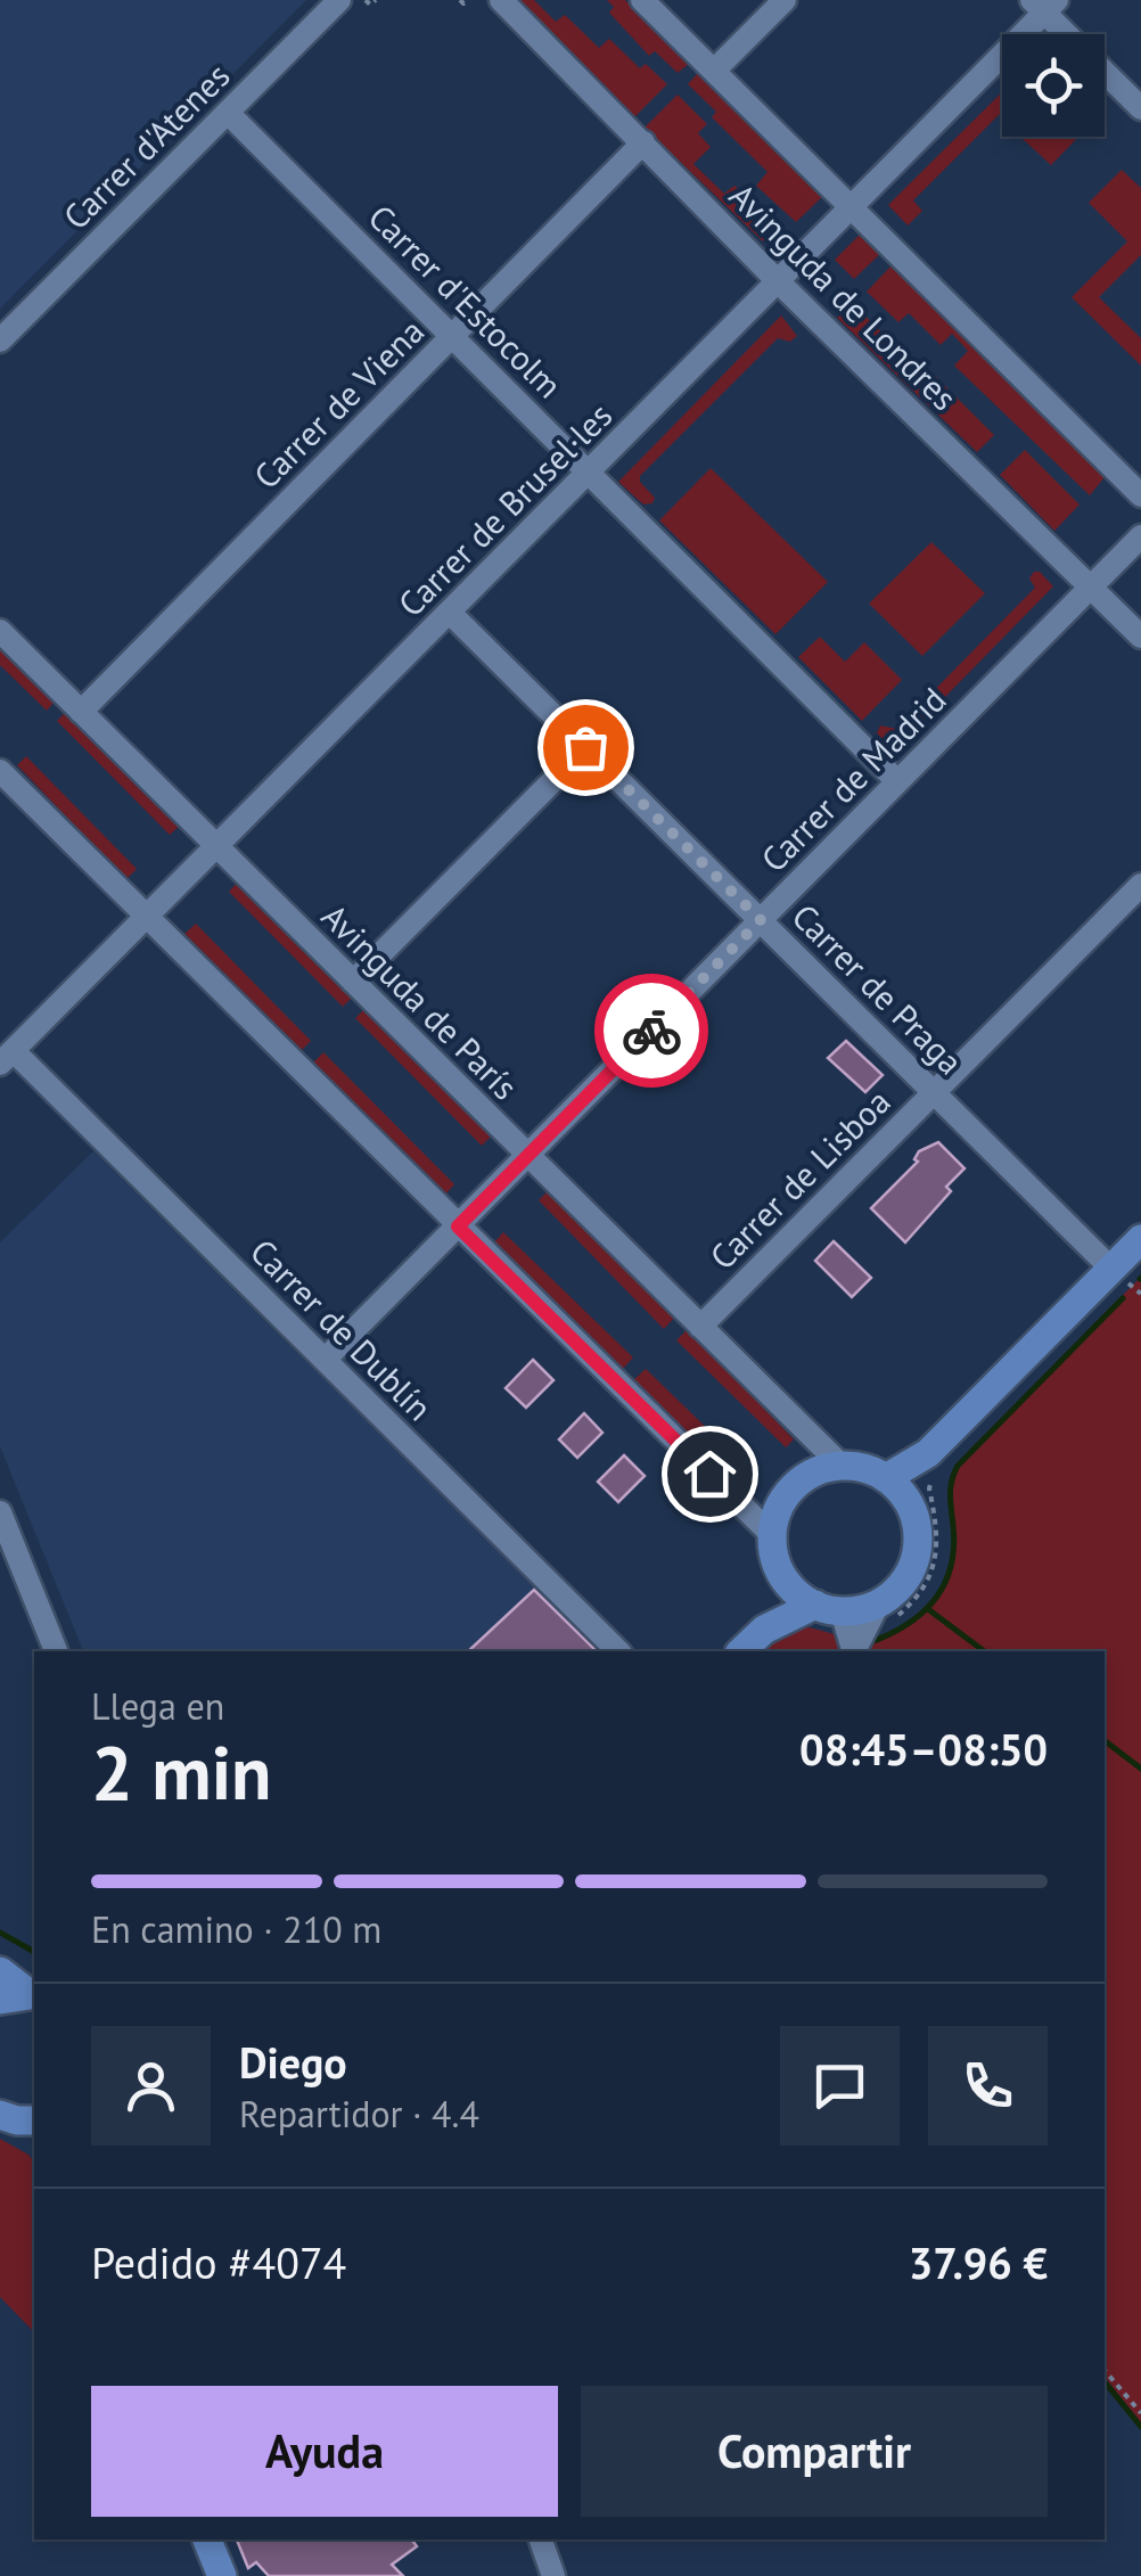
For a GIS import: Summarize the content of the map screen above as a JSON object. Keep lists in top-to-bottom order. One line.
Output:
{"streets":{"street":["Carrer d'Atenes","Avinguda de Londres","Carrer d'Estocolm","Carrer de Viena","Carrer de Brusel·les","Carrer de Madrid","Carrer de Praga","Avinguda de París","Carrer de Lisboa","Carrer de Dublín"]},"crossings":[["Carrer d'Atenes","Carrer d'Estocolm"],["Avinguda de Londres","Carrer de Viena"],["Avinguda de Londres","Carrer de Brusel·les"],["Avinguda de Londres","Carrer de Madrid"],["Carrer d'Estocolm","Carrer de Viena"],["Carrer d'Estocolm","Carrer de Brusel·les"],["Carrer d'Estocolm","Carrer de Madrid"],["Carrer de Viena","Avinguda de París"],["Carrer de Brusel·les","Carrer de Praga"],["Carrer de Brusel·les","Avinguda de París"],["Carrer de Brusel·les","Carrer de Dublín"],["Carrer de Madrid","Carrer de Praga"],["Carrer de Madrid","Avinguda de París"],["Carrer de Madrid","Carrer de Dublín"],["Carrer de Praga","Carrer de Lisboa"],["Avinguda de París","Carrer de Lisboa"]],"page":{"heading":["2 min","Llega en","08:45–08:50"],"panel":["Diego","Repartidor · 4.4","Pedido #4074","37.96 €"],"bar":"En camino · 210 m","buttons":["Ayuda","Compartir"]}}
